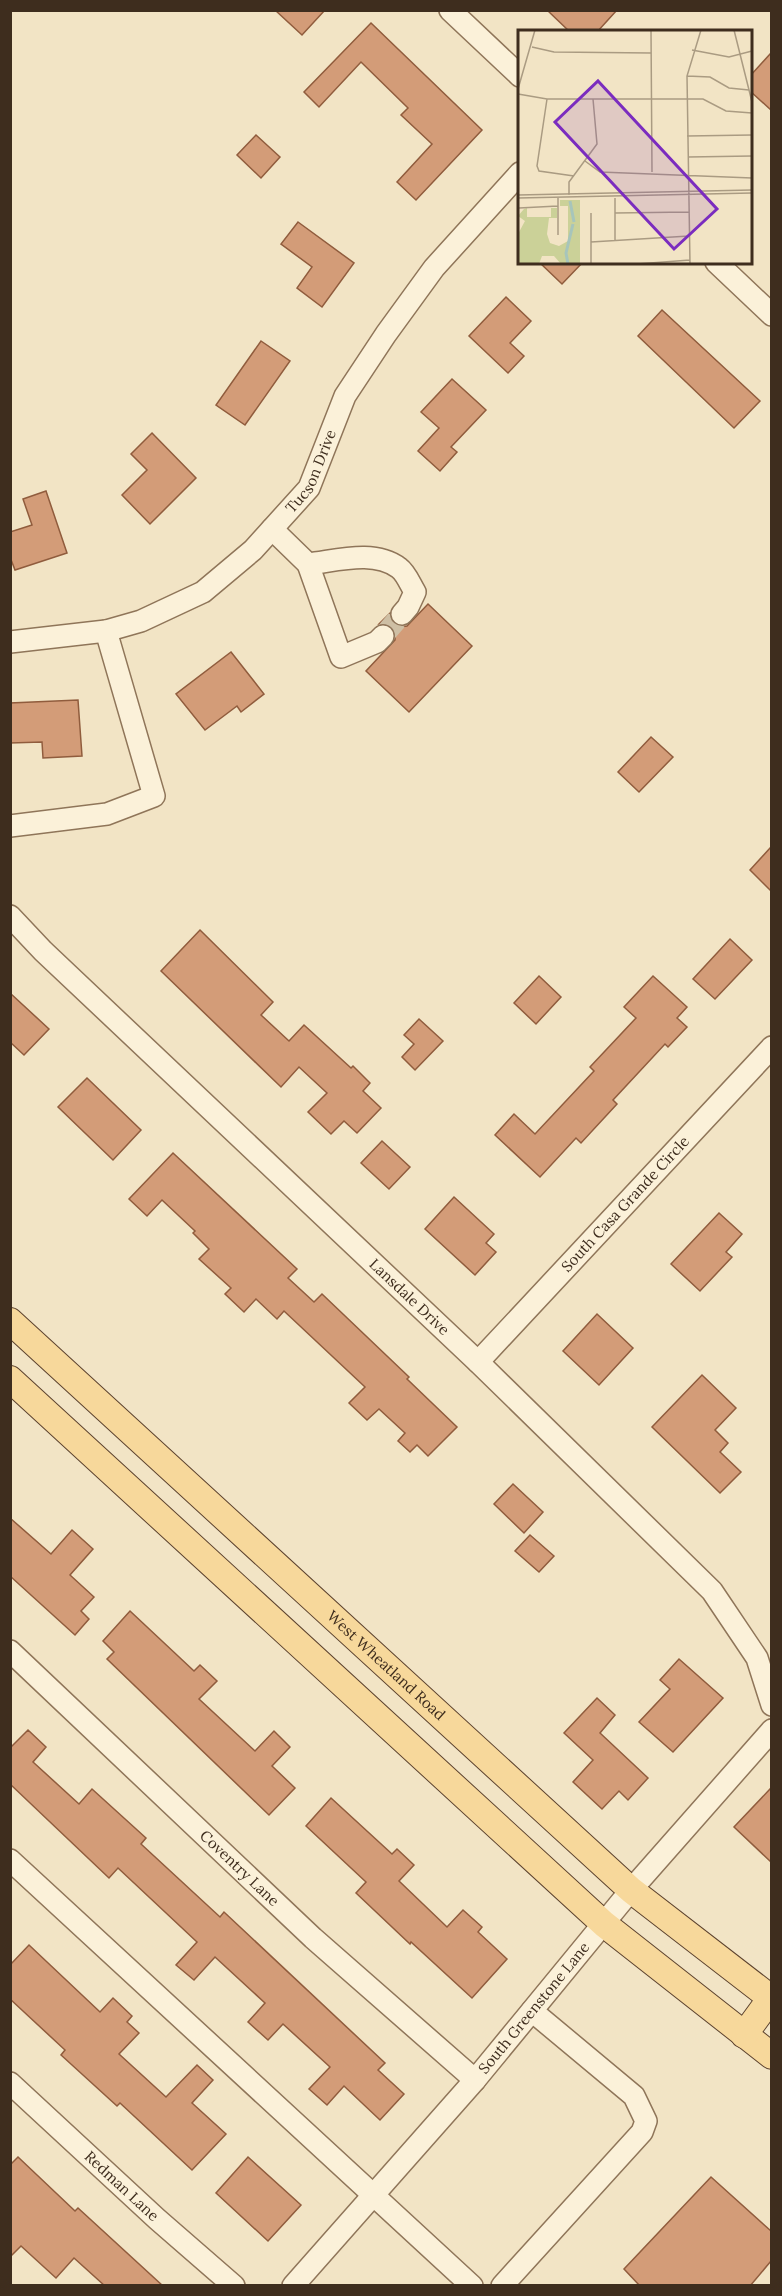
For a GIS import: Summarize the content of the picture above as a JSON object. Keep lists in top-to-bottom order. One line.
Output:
{"streets":{"main road":["West Wheatland Road"],"street":["Tucson Drive","South Casa Grande Circle","Lansdale Drive","Coventry Lane","South Greenstone Lane","Redman Lane"]},"crossings":[["South Casa Grande Circle","Lansdale Drive"],["West Wheatland Road","South Greenstone Lane"],["Coventry Lane","South Greenstone Lane"]]}
